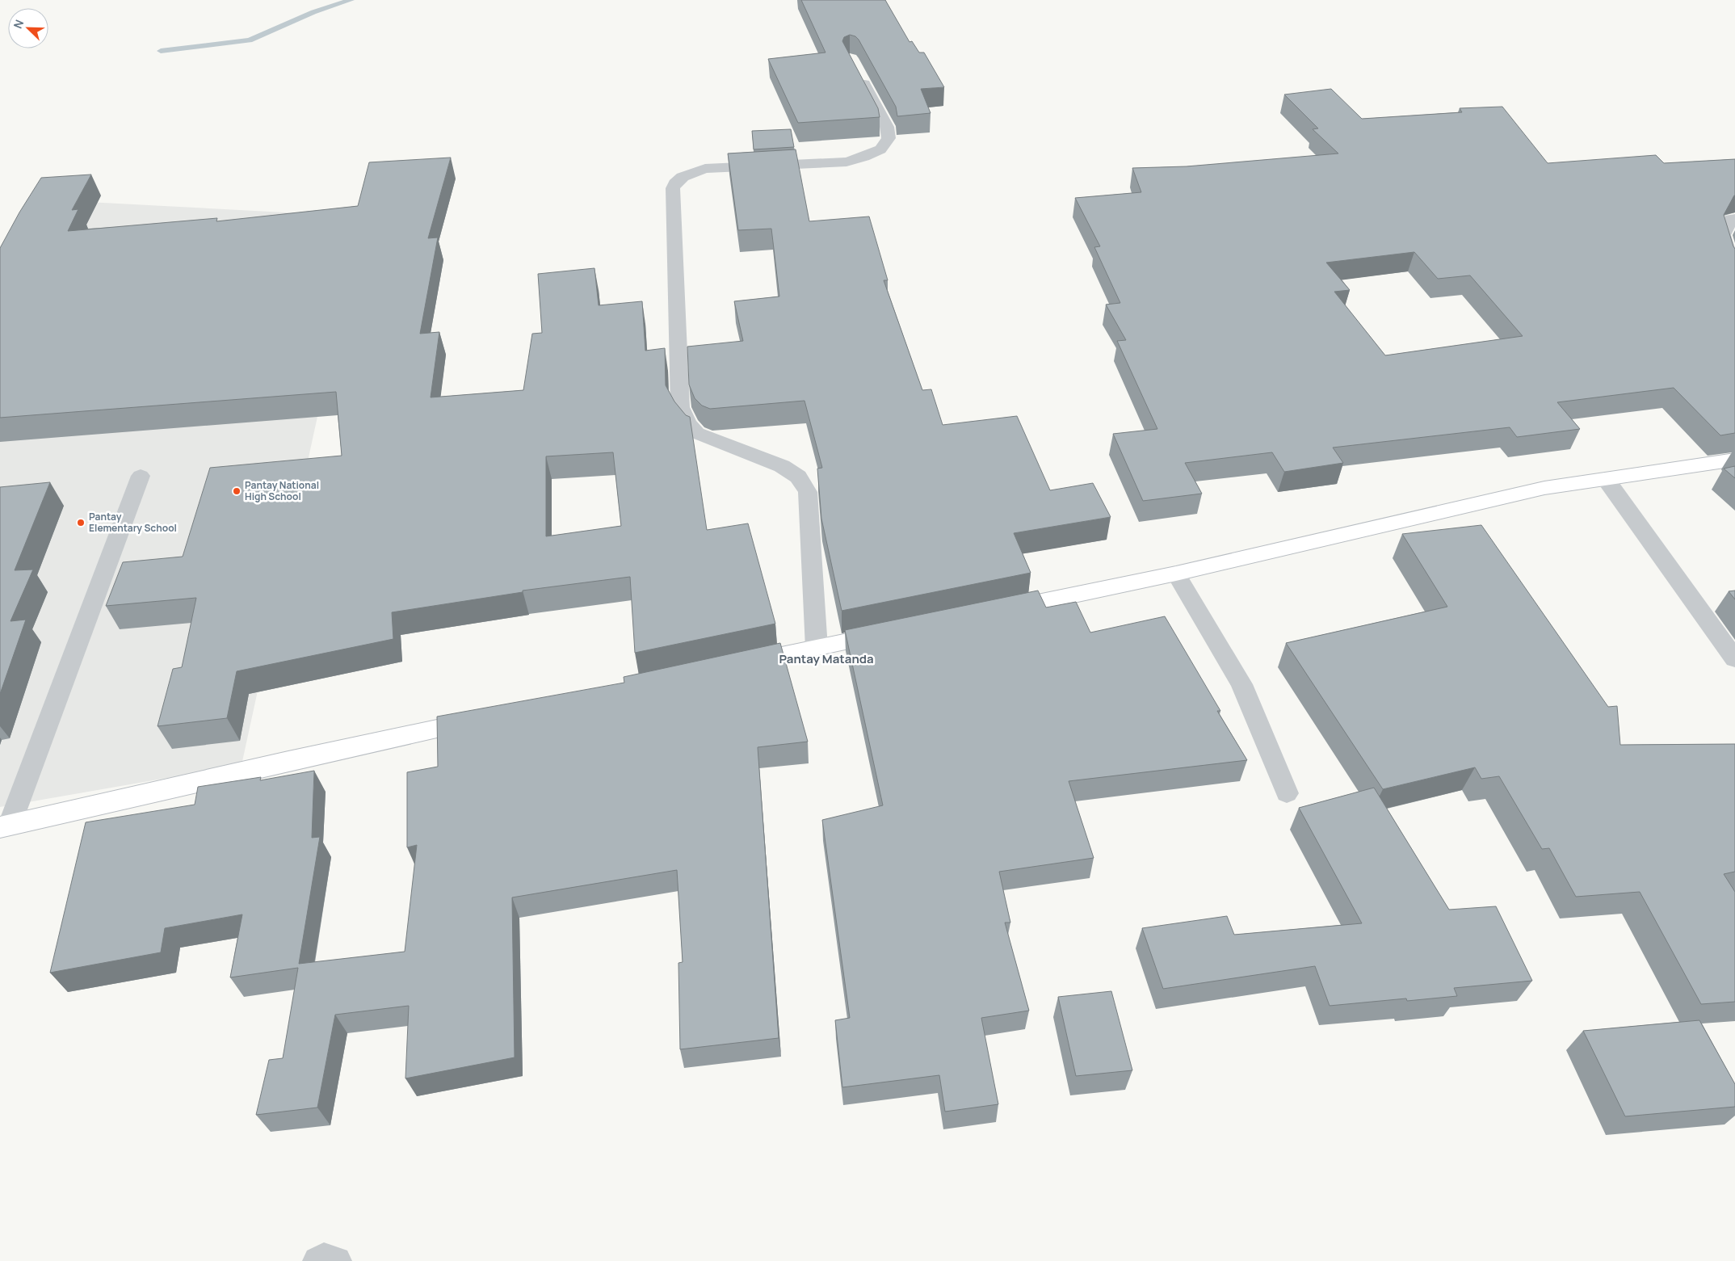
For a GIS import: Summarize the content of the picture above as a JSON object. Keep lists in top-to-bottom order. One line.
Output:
{"districts":["Pantay Matanda"],"places":["Pantay National High School","Pantay Elementary School"],"north":"top left"}
